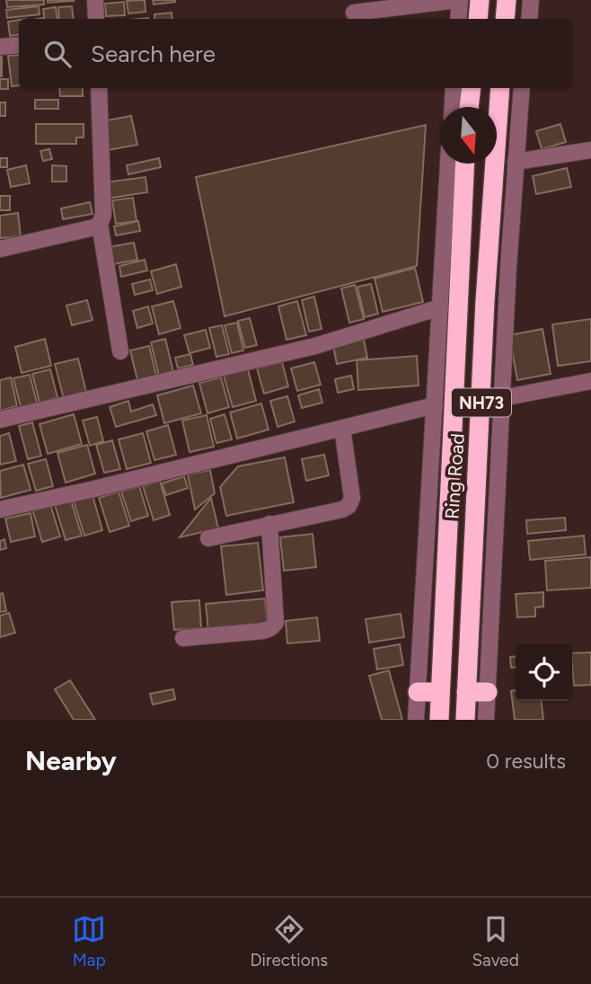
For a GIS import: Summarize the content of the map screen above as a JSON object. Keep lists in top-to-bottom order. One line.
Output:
{"streets":{"highway":["NH73","Ring Road"]},"north":"bottom","page":{"search":"Search here","heading":["Nearby","0 results"],"nav":["Map","Directions","Saved"]}}
